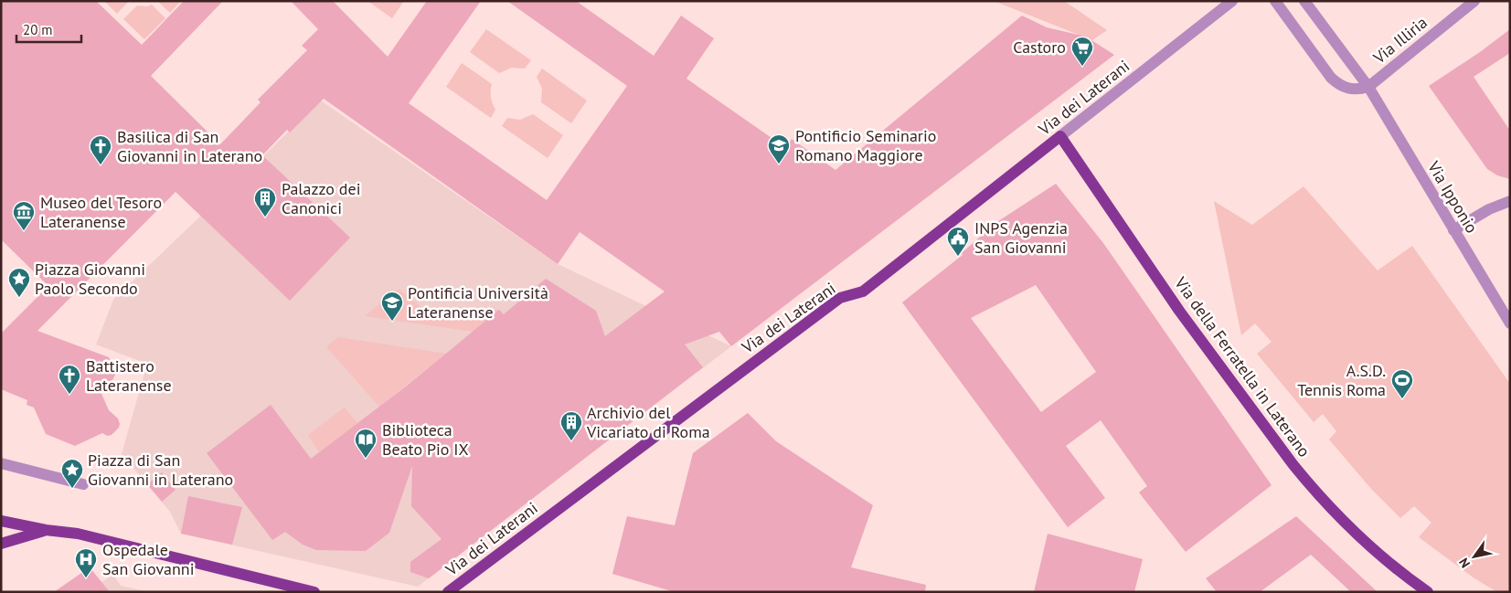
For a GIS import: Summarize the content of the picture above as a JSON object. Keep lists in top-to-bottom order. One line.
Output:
{"streets":{"main road":["Via dei Laterani","Via della Ferratella in Laterano"],"street":["Via Illiria","Via Ipponio"]},"crossings":[["Via Illiria","Via Ipponio"],["Via dei Laterani","Via della Ferratella in Laterano"]],"places":{"supermarket":["Castoro"],"school or university":["Pontificio Seminario Romano Maggiore","Pontificia Università Lateranense"],"church":["Basilica di San Giovanni in Laterano","Battistero Lateranense"],"building":["Palazzo dei Canonici","Archivio del Vicariato di Roma"],"museum":["Museo del Tesoro Lateranense"],"public building":["INPS Agenzia San Giovanni"],"place":["Piazza Giovanni Paolo Secondo","Piazza di San Giovanni in Laterano"],"sports":["A.S.D. Tennis Roma"],"library":["Biblioteca Beato Pio IX"],"hospital":["Ospedale San Giovanni"]},"scale_bar":"20 m","north":"bottom left"}
